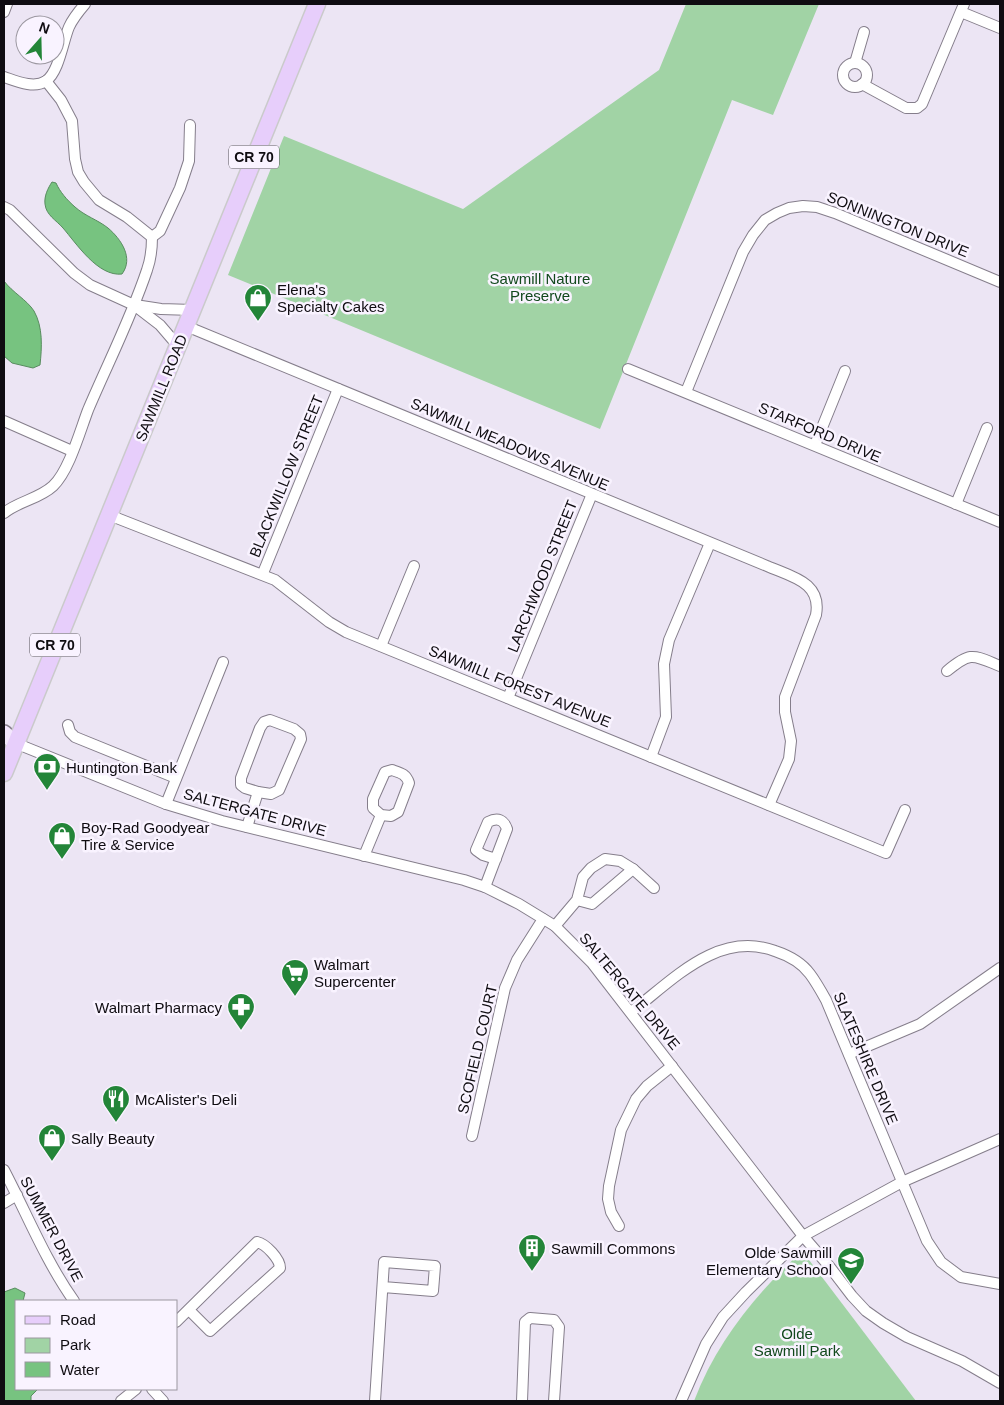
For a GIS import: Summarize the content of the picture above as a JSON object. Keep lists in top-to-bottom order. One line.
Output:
{"streets":{"main road":["CR 70","SAWMILL ROAD"],"street":["SONNINGTON DRIVE","STARFORD DRIVE","SAWMILL MEADOWS AVENUE","BLACKWILLOW STREET","LARCHWOOD STREET","SAWMILL FOREST AVENUE","SALTERGATE DRIVE","SCOFIELD COURT","SLATESHIRE DRIVE","SUMMER DRIVE"]},"crossings":[["SONNINGTON DRIVE","STARFORD DRIVE"],["SAWMILL ROAD","SAWMILL MEADOWS AVENUE"],["SAWMILL ROAD","SAWMILL FOREST AVENUE"],["SAWMILL ROAD","SALTERGATE DRIVE"],["SAWMILL MEADOWS AVENUE","BLACKWILLOW STREET"],["SAWMILL MEADOWS AVENUE","LARCHWOOD STREET"],["SAWMILL MEADOWS AVENUE","SAWMILL FOREST AVENUE"],["BLACKWILLOW STREET","SAWMILL FOREST AVENUE"],["LARCHWOOD STREET","SAWMILL FOREST AVENUE"],["SALTERGATE DRIVE","SCOFIELD COURT"],["SALTERGATE DRIVE","SLATESHIRE DRIVE"]],"parks":["Sawmill Nature Preserve","Olde Sawmill Park"],"places":{"shop":["Elena's Specialty Cakes","Boy-Rad Goodyear Tire & Service","Sally Beauty"],"bank":["Huntington Bank"],"supermarket":["Walmart Supercenter"],"pharmacy":["Walmart Pharmacy"],"restaurant":["McAlister's Deli"],"building":["Sawmill Commons"],"school or university":["Olde Sawmill Elementary School"]},"legend":["Road","Park","Water"],"north":"top"}
